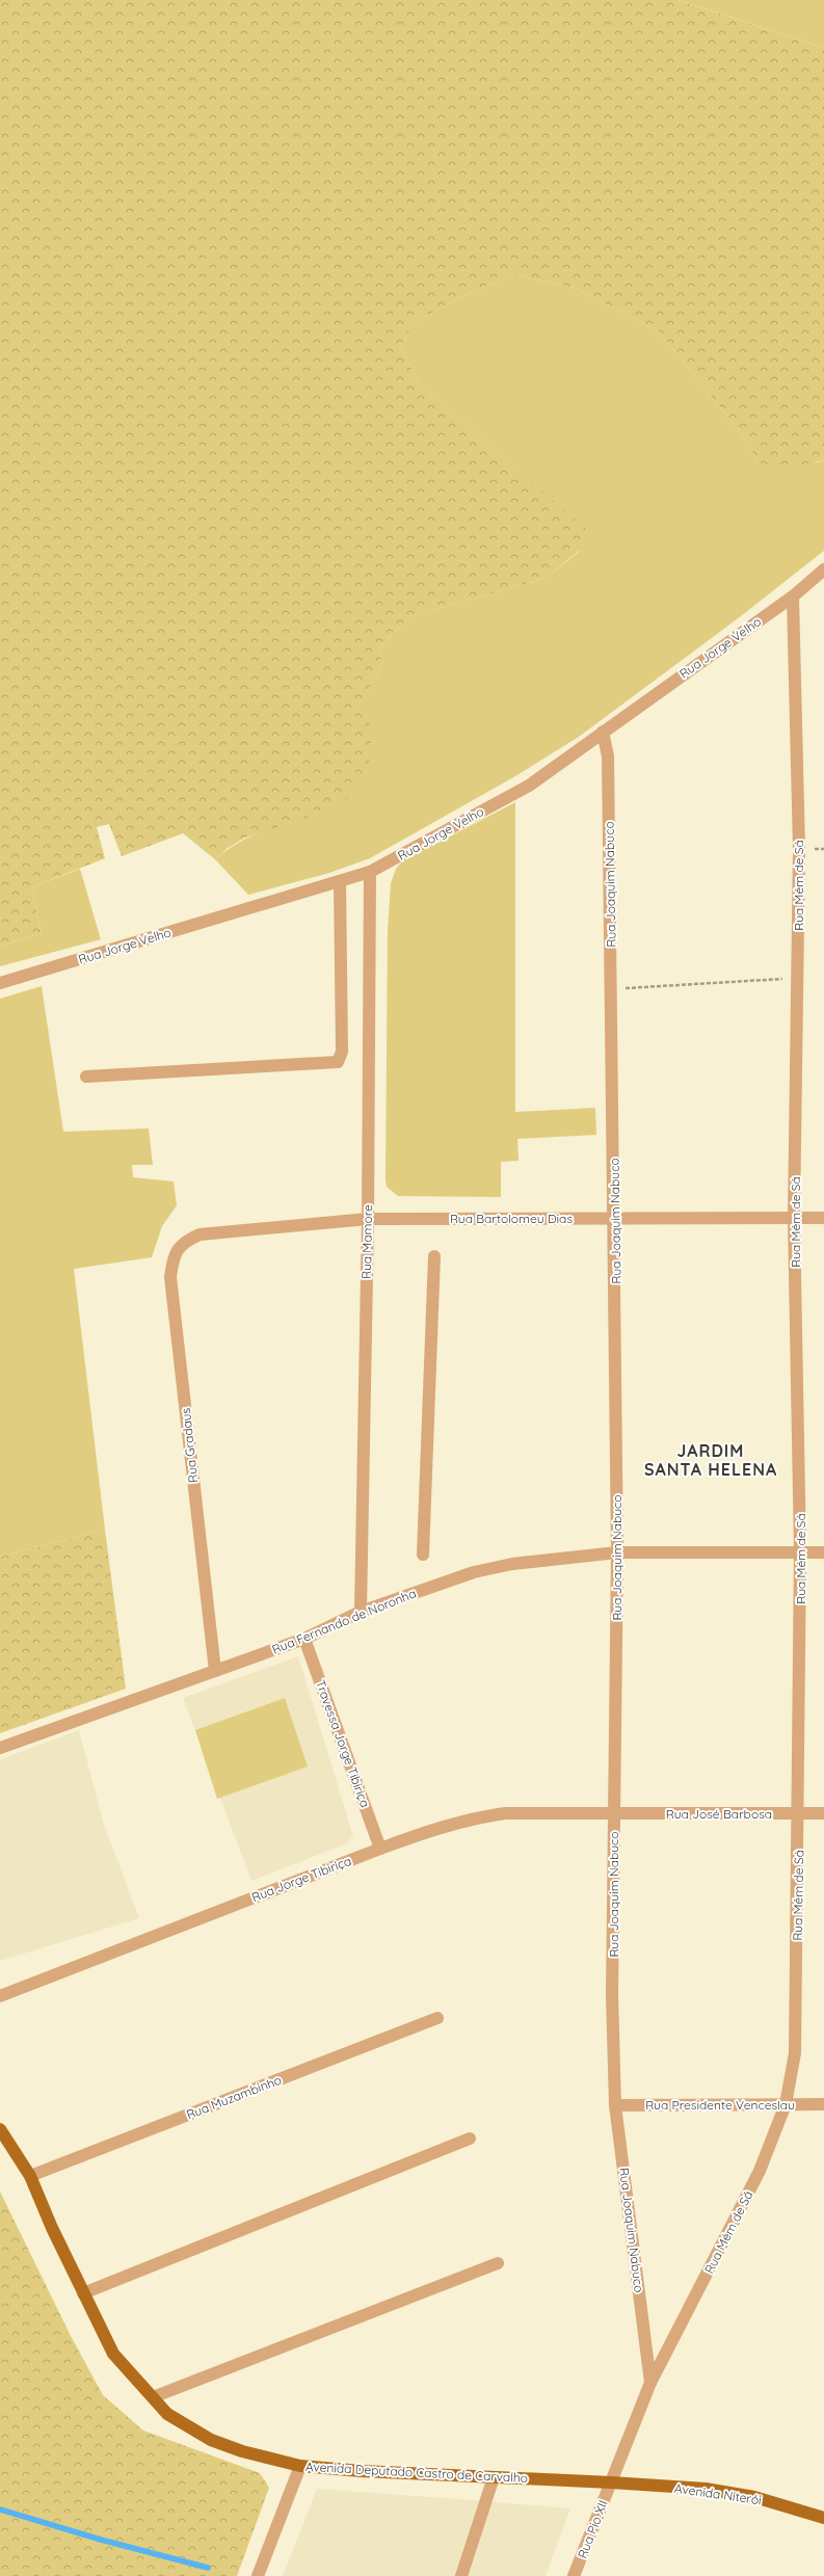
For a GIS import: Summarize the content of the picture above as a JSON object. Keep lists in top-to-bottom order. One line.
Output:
{"streets":{"main road":["Avenida Deputado Castro de Carvalho","Avenida Niterói"],"street":["Rua Jorge Velho","Rua Joaquim Nabuco","Rua Mém de Sá","Rua Bartolomeu Dias","Rua Mamore","Rua Gradaus","Rua Fernando de Noronha","Travessa Jorge Tibiriça","Rua José Barbosa","Rua Jorge Tibiriça","Rua Muzambinho","Rua Presidente Venceslau","Rua Pio XII"]},"crossings":[["Rua Jorge Velho","Rua Joaquim Nabuco"],["Rua Jorge Velho","Rua Mém de Sá"],["Rua Jorge Velho","Rua Mamore"],["Rua Joaquim Nabuco","Rua Mém de Sá"],["Rua Joaquim Nabuco","Rua Bartolomeu Dias"],["Rua Joaquim Nabuco","Rua Fernando de Noronha"],["Rua Joaquim Nabuco","Rua José Barbosa"],["Rua Joaquim Nabuco","Rua Jorge Tibiriça"],["Rua Joaquim Nabuco","Rua Presidente Venceslau"],["Rua Mém de Sá","Rua Bartolomeu Dias"],["Rua Mém de Sá","Rua Fernando de Noronha"],["Rua Mém de Sá","Rua José Barbosa"],["Rua Mém de Sá","Rua Presidente Venceslau"],["Rua Mém de Sá","Avenida Deputado Castro de Carvalho"],["Rua Mém de Sá","Avenida Niterói"],["Rua Mém de Sá","Rua Pio XII"],["Rua Bartolomeu Dias","Rua Mamore"],["Rua Bartolomeu Dias","Rua Gradaus"],["Rua Mamore","Rua Fernando de Noronha"],["Rua Gradaus","Rua Fernando de Noronha"],["Rua Fernando de Noronha","Travessa Jorge Tibiriça"],["Travessa Jorge Tibiriça","Rua Jorge Tibiriça"],["Rua José Barbosa","Rua Jorge Tibiriça"],["Rua Muzambinho","Avenida Deputado Castro de Carvalho"],["Avenida Deputado Castro de Carvalho","Avenida Niterói"],["Avenida Deputado Castro de Carvalho","Rua Pio XII"],["Avenida Niterói","Rua Pio XII"]],"districts":["JARDIM SANTA HELENA"]}
